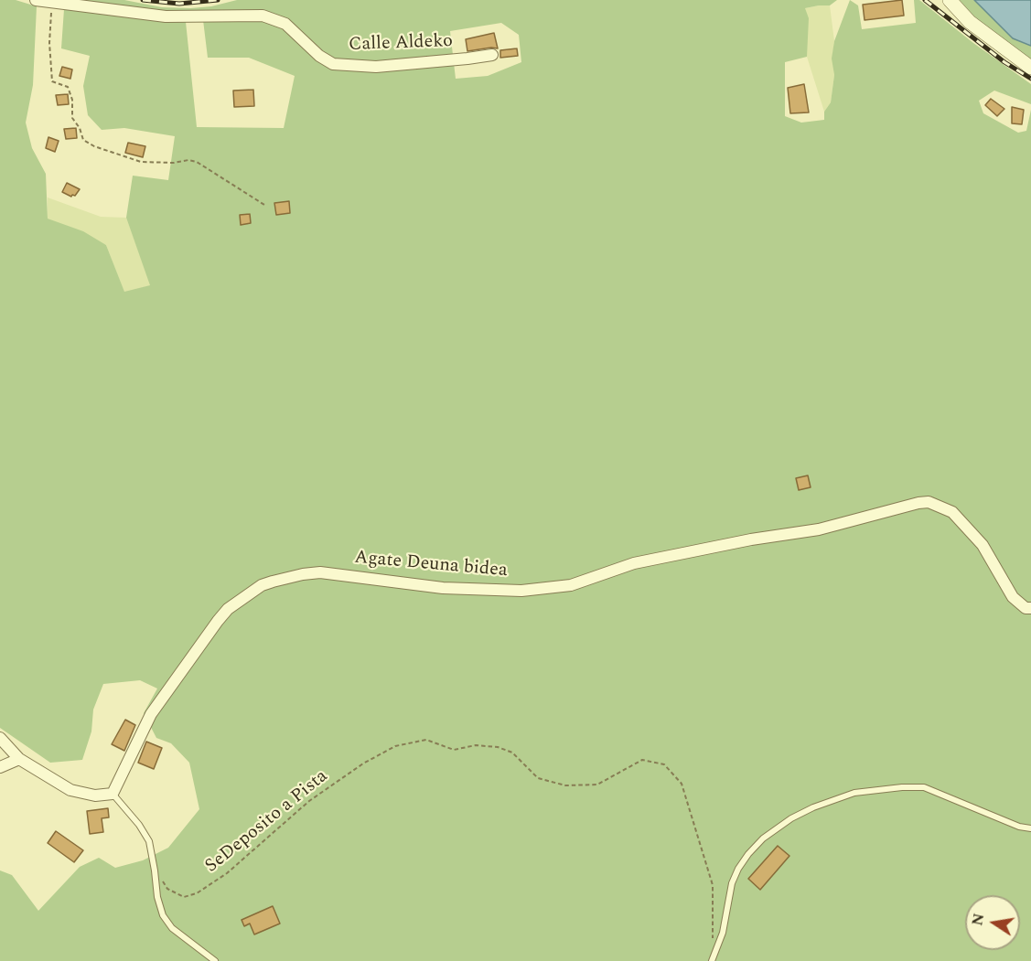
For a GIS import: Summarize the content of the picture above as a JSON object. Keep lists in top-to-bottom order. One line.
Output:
{"streets":{"street":["Calle Aldeko","Agate Deuna bidea"],"path":["SeDeposito a Pista"]},"north":"left"}
